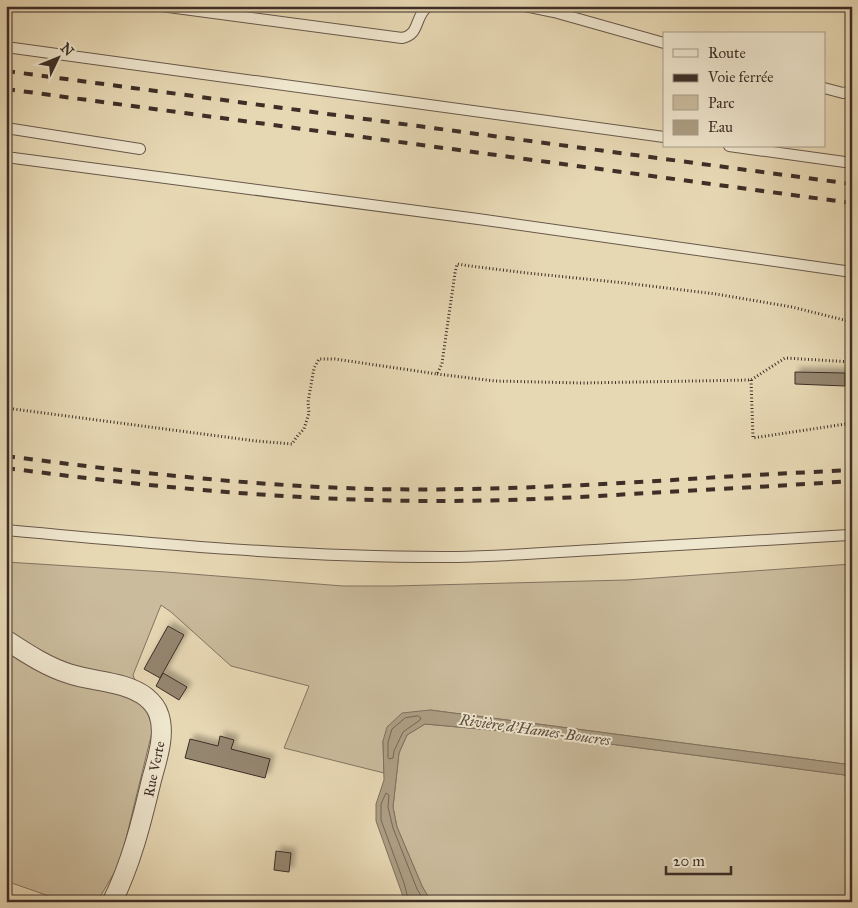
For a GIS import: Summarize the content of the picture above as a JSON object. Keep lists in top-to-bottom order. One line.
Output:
{"streets":{"street":["Rue Verte"]},"water":["Rivière d'Hames-Boucres"],"legend":["Route","Voie ferrée","Parc","Eau"],"scale_bar":"20 m","north":"top right"}
